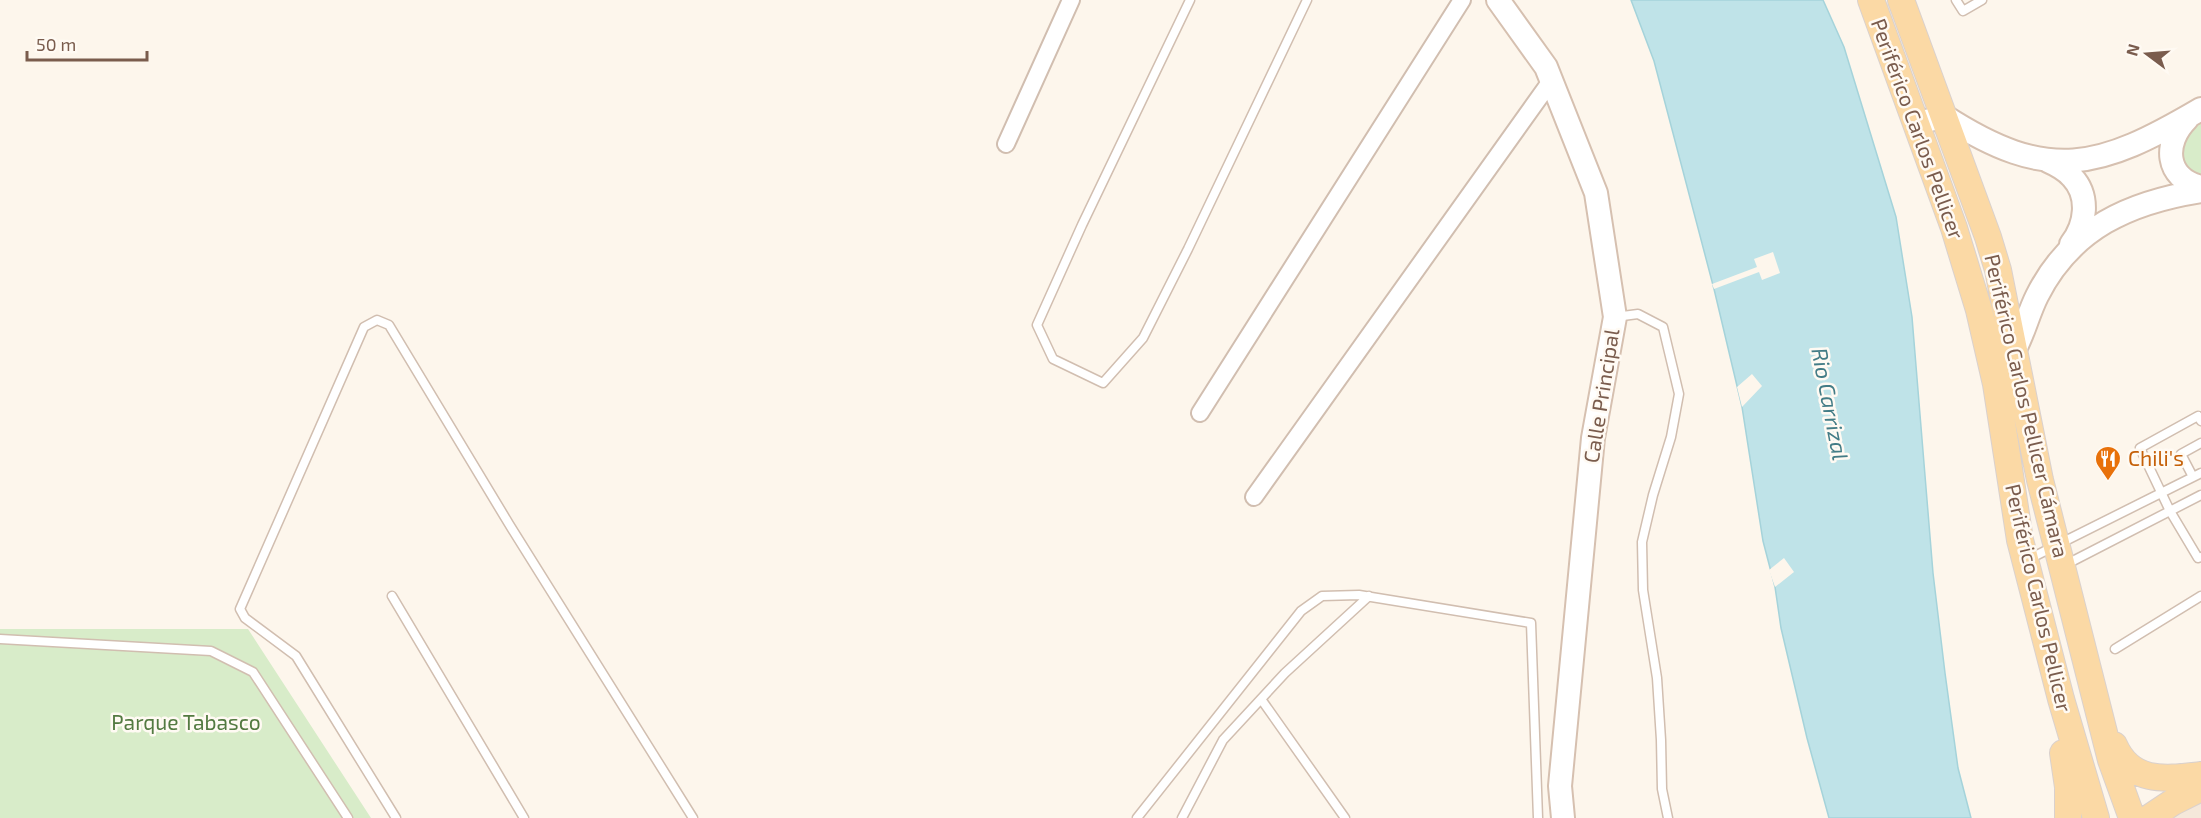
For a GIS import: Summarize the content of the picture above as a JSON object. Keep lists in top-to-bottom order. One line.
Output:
{"streets":{"main road":["Periférico Carlos Pellicer","Calle Principal","Periférico Carlos Pellicer Cámara"]},"crossings":[["Periférico Carlos Pellicer","Periférico Carlos Pellicer Cámara"]],"water":["Rio Carrizal"],"parks":["Parque Tabasco"],"places":{"restaurant":["Chili's"]},"scale_bar":"50 m","north":"left"}
